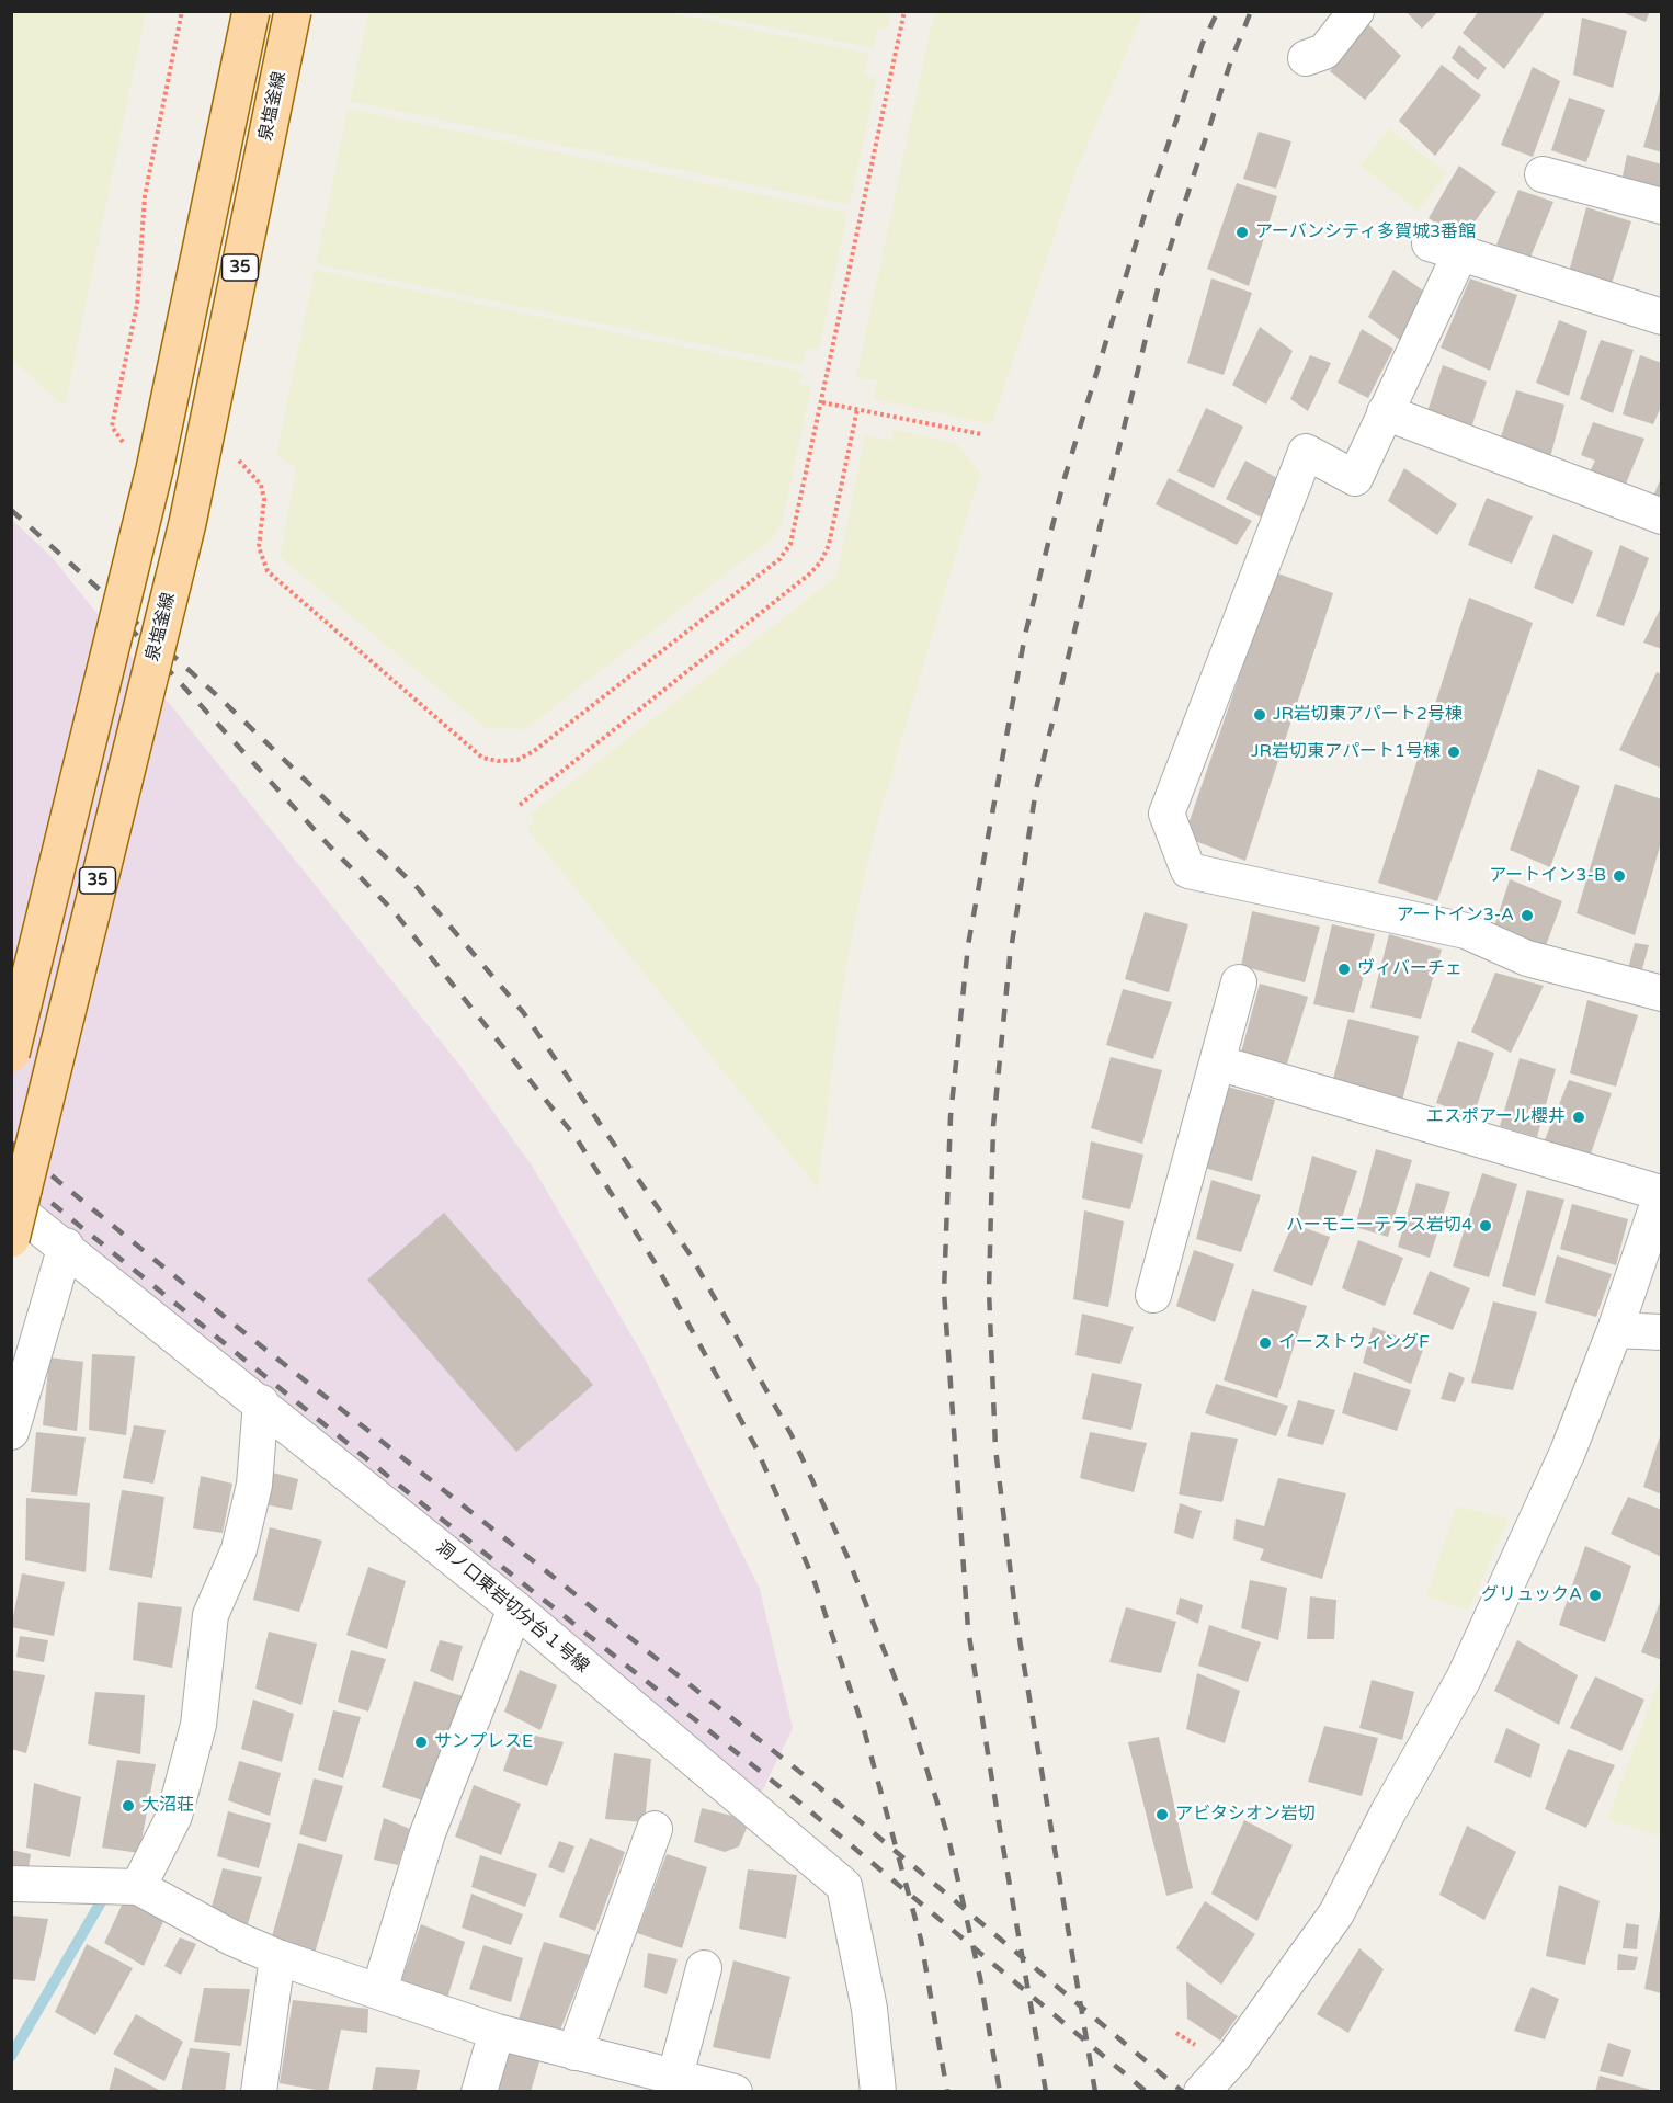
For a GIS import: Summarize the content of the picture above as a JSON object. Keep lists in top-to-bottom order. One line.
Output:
{"streets":{"main road":["泉塩釜線","35"],"street":["洞ノ口東岩切分台１号線"]},"places":["アーバンシティ多賀城3番館","JR岩切東アパート2号棟","JR岩切東アパート1号棟","アートイン3-B","アートイン3-A","ヴィバーチェ","エスポアール櫻井","ハーモニーテラス岩切4","イーストウィングF","グリュックA","サンプレスE","大沼荘","アビタシオン岩切"]}
